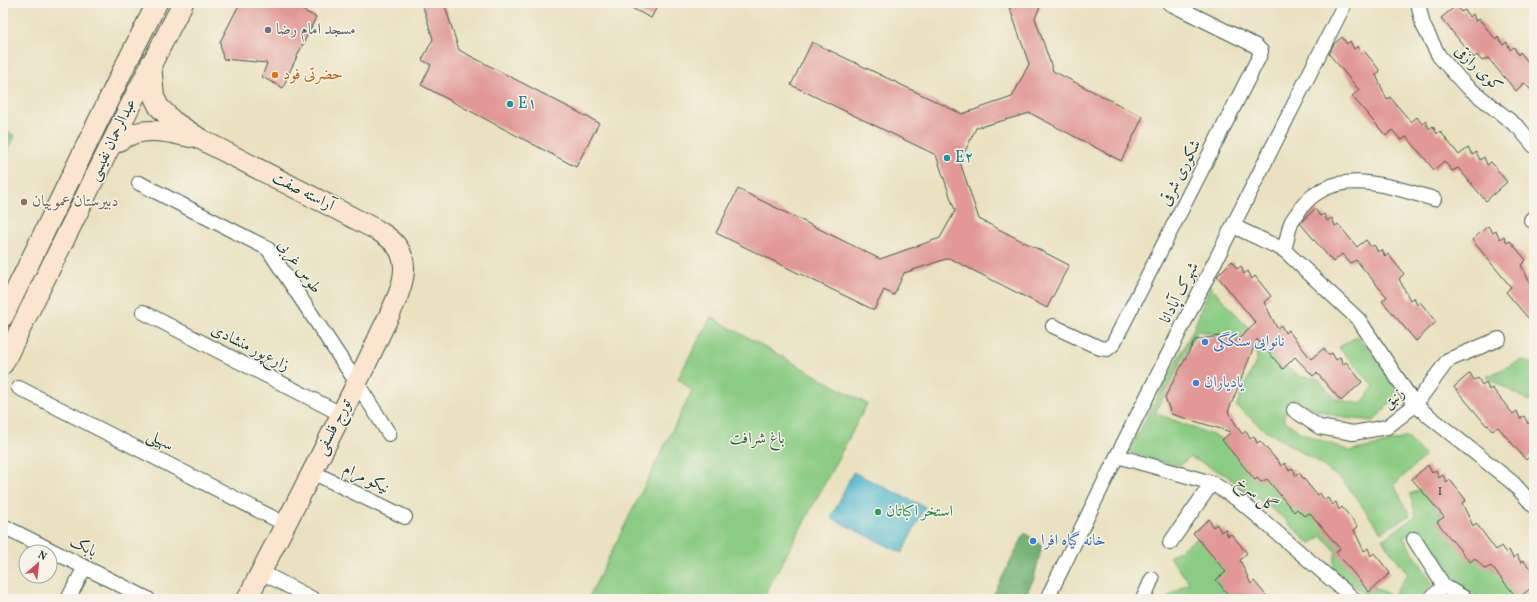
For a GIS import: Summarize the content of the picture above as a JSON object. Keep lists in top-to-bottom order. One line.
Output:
{"streets":{"street":["کوی رازقی","عبدالرحمان نفیسی","شکوری شرقی","آراسته صفت","طوس غربی","شهرک آپادانا","زارع‌پور منشادی","زنبق","تورج فلسفی","سهیلی","نیکو مرام","گل سرخ","بابک"]},"crossings":[["عبدالرحمان نفیسی","آراسته صفت"],["آراسته صفت","تورج فلسفی"],["طوس غربی","تورج فلسفی"],["شهرک آپادانا","گل سرخ"],["زارع‌پور منشادی","تورج فلسفی"],["تورج فلسفی","سهیلی"],["تورج فلسفی","نیکو مرام"]],"parks":["باغ شرافت"],"places":["مسجد امام رضا","حضرتی فود","E۱","E۲","دبیرستان عموییان","نانوایی سنکگی","یادیاران","استخر اکباتان","خانه گیاه افرا"],"house_numbers":["1"],"north":"top right"}
